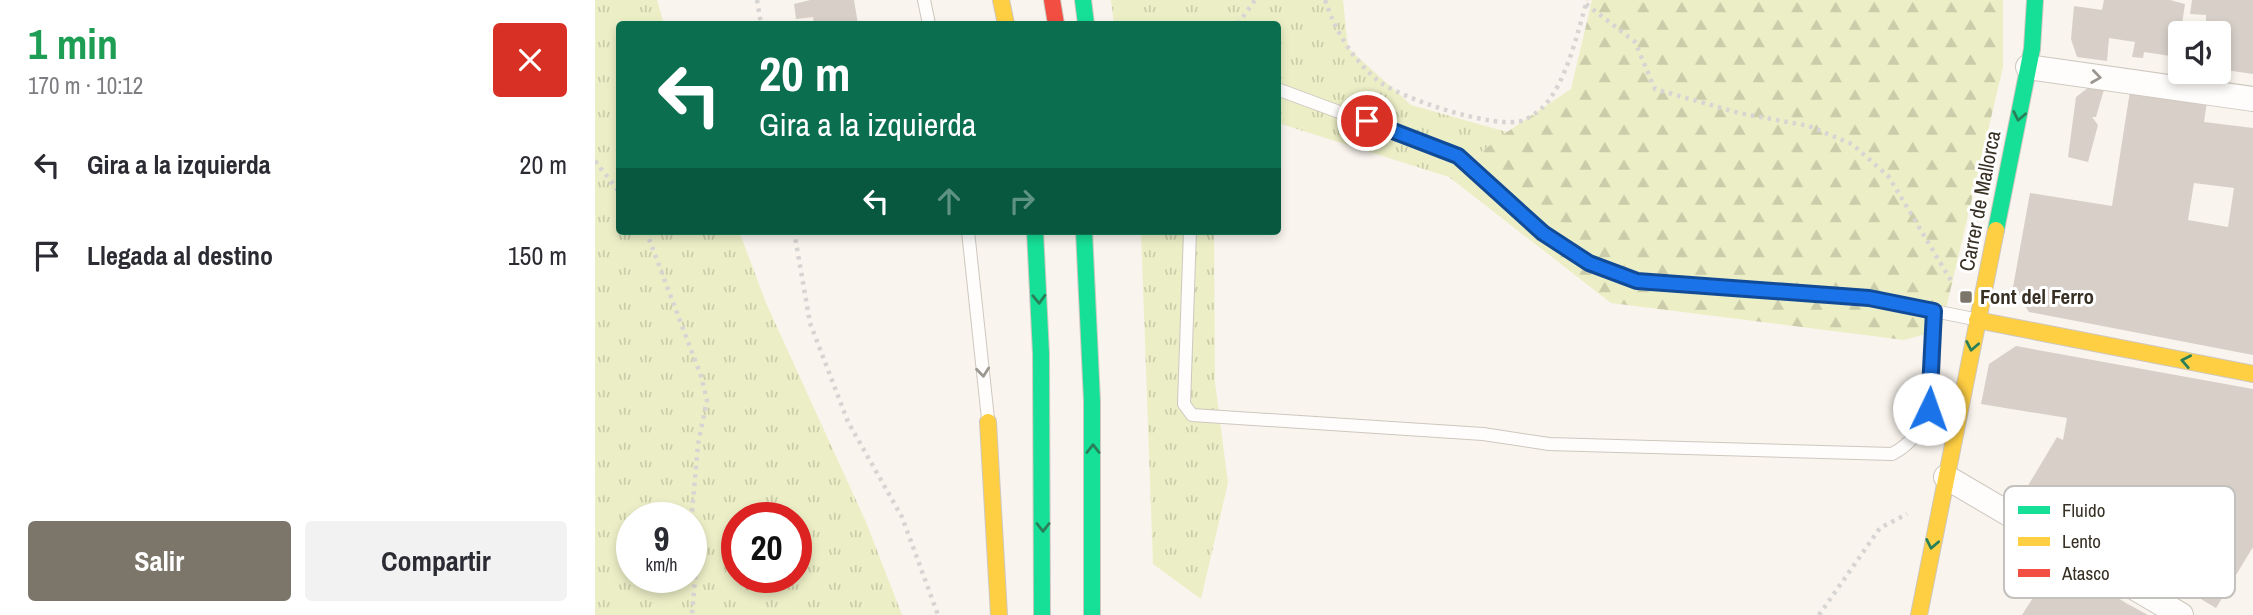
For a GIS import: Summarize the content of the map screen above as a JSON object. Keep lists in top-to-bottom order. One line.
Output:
{"streets":{"main road":["Carrer de Mallorca"]},"one_way":["Carrer de Mallorca"],"places":{"transit":["Font del Ferro"]},"legend":["Fluido","Lento","Atasco"],"page":{"heading":["1 min","170 m · 10:12"],"turn":["20 m","Gira a la izquierda"],"list":[{"name":"Gira a la izquierda","value":"20 m"},{"name":"Llegada al destino","value":"150 m"}],"speed":"9 km/h","limit":"20","buttons":["Salir","Compartir"]}}
